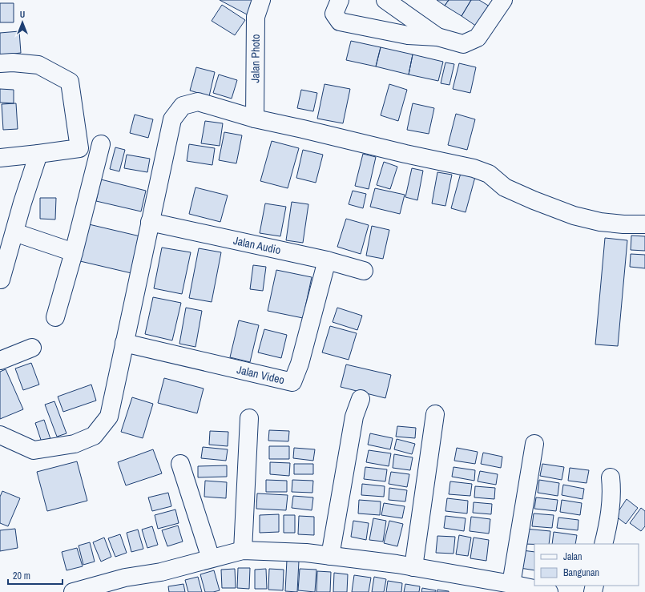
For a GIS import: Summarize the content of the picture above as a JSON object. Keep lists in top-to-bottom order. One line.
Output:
{"streets":{"street":["Jalan Photo","Jalan Audio","Jalan Video"]},"crossings":[["Jalan Audio","Jalan Video"]],"legend":["Jalan","Bangunan"],"scale_bar":"20 m","north":"top"}
